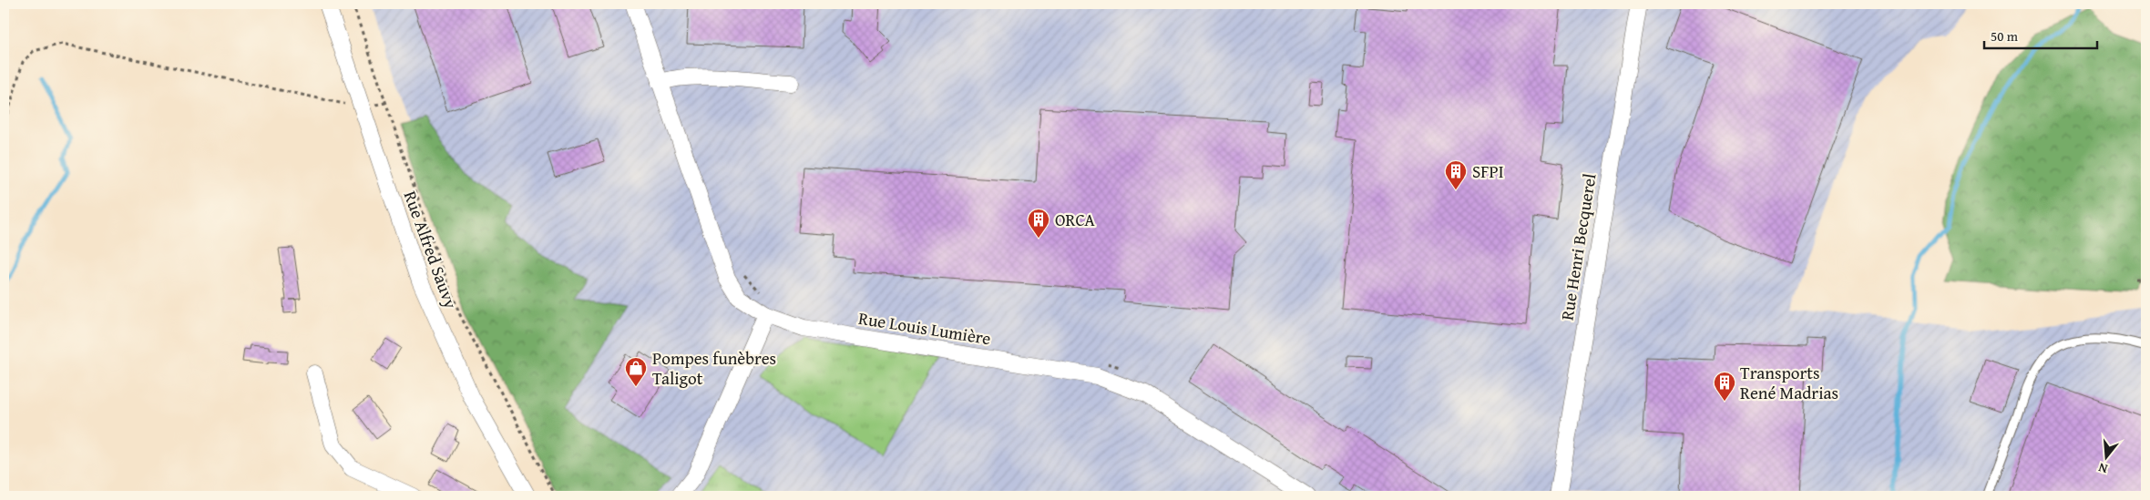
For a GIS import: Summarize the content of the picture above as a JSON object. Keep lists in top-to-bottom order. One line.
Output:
{"streets":{"street":["Rue Henri Becquerel","Rue Alfred Sauvy","Rue Louis Lumière"]},"places":{"building":["SFPI","ORCA","Transports René Madrias"],"shop":["Pompes funèbres Taligot"]},"scale_bar":"50 m","north":"bottom"}
